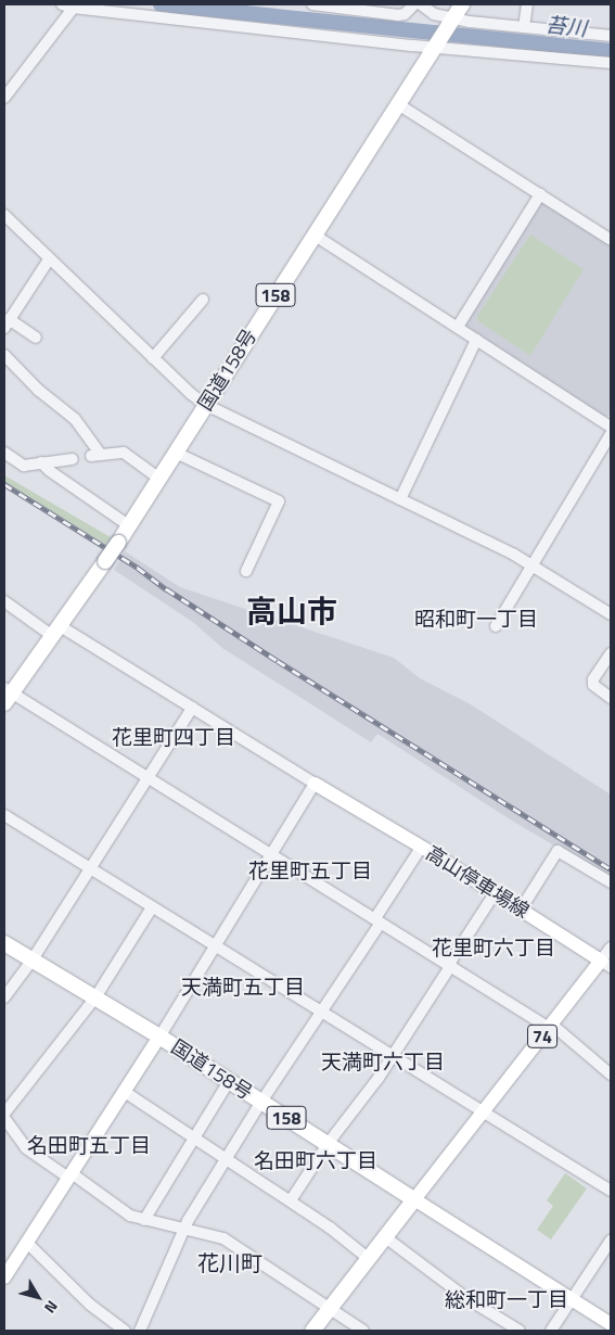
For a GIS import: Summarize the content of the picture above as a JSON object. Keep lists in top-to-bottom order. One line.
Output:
{"streets":{"highway":["158","国道158号"],"main road":["高山停車場線","74"]},"crossings":[["国道158号","74"],["高山停車場線","74"]],"districts":["高山市","昭和町一丁目","花里町四丁目","花里町五丁目","花里町六丁目","天満町五丁目","天満町六丁目","名田町五丁目","名田町六丁目","花川町","総和町一丁目"],"water":["苔川"],"north":"bottom right"}
